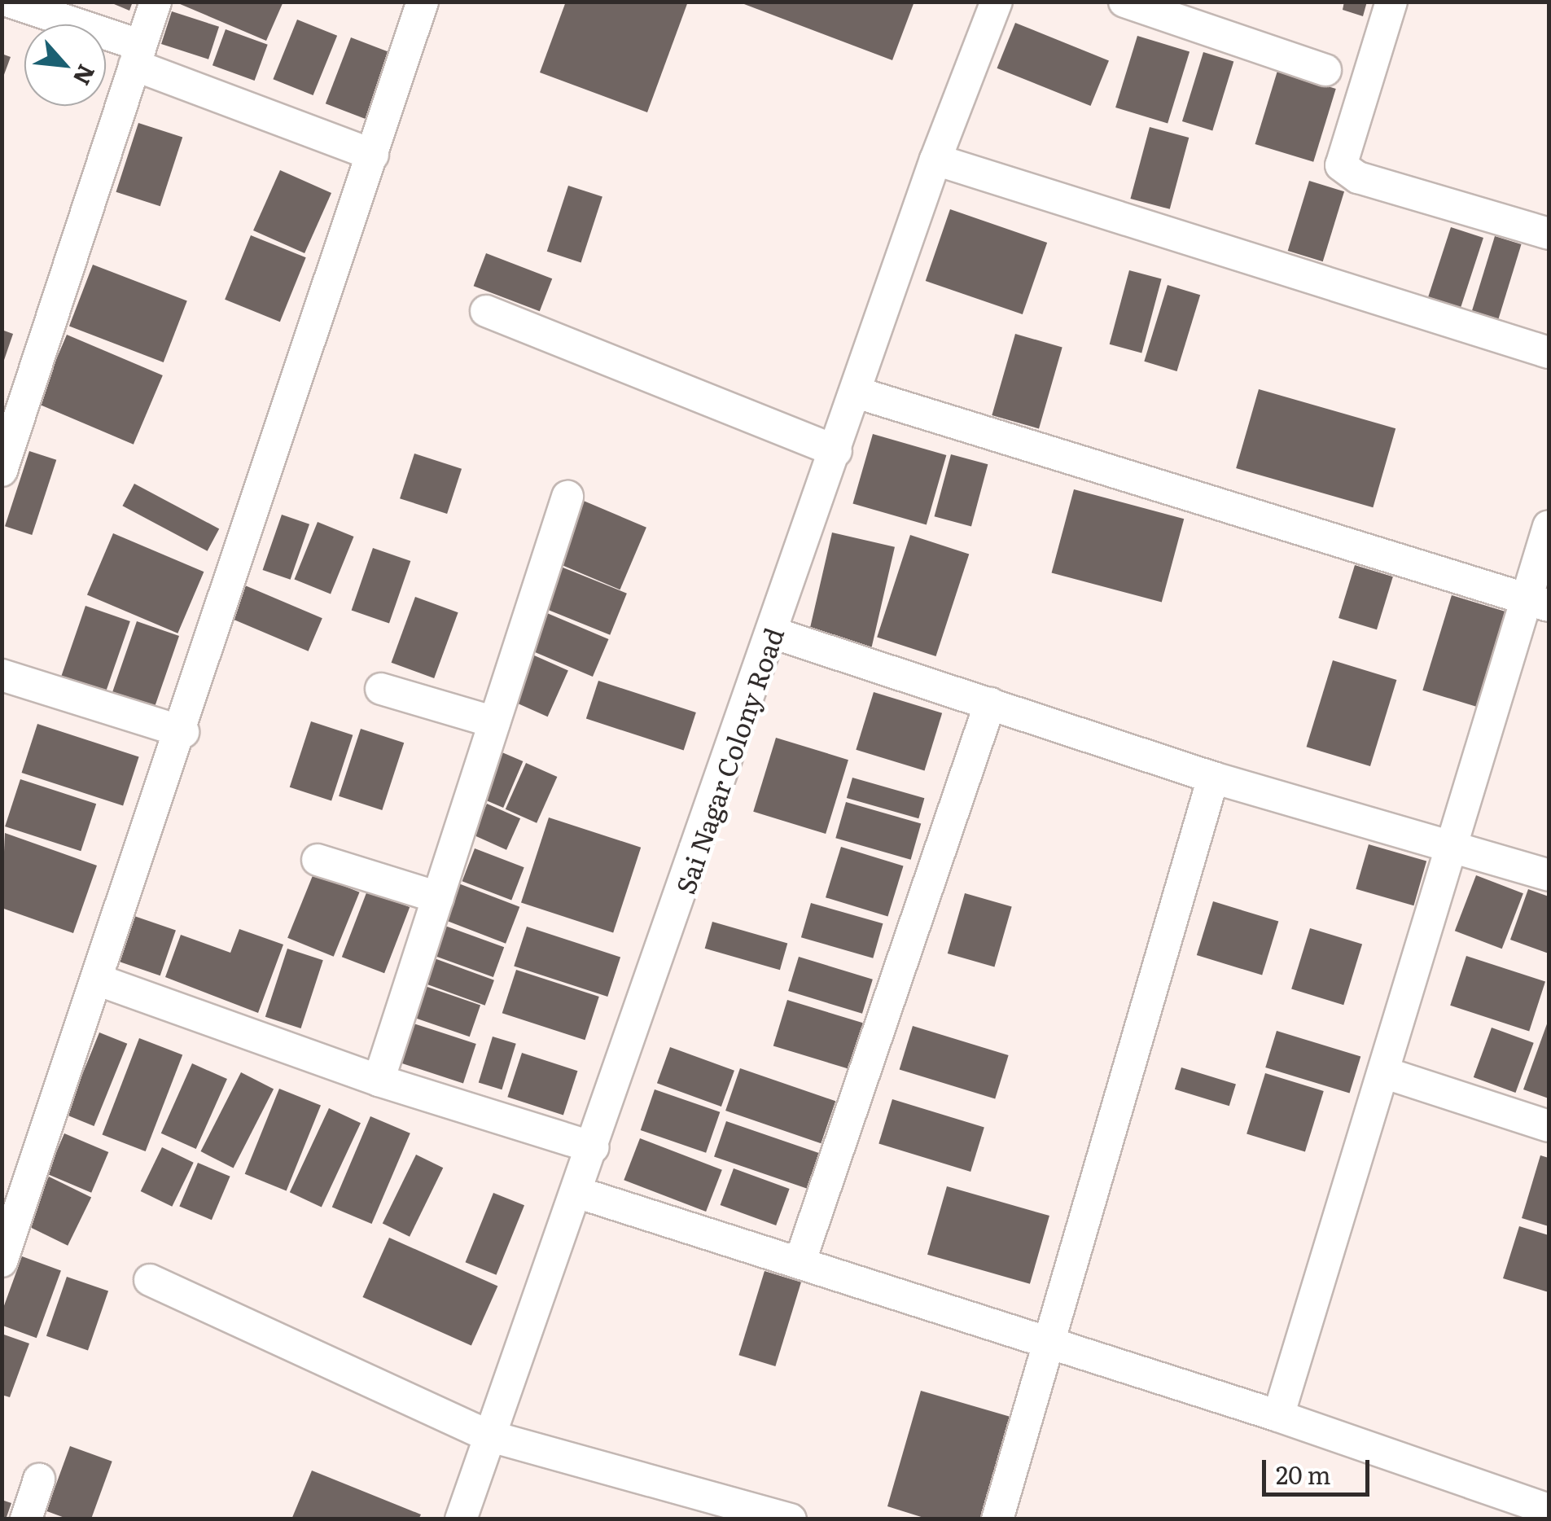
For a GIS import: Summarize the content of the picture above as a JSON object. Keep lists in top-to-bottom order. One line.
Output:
{"streets":{"street":["Sai Nagar Colony Road"]},"scale_bar":"20 m","north":"bottom right"}
